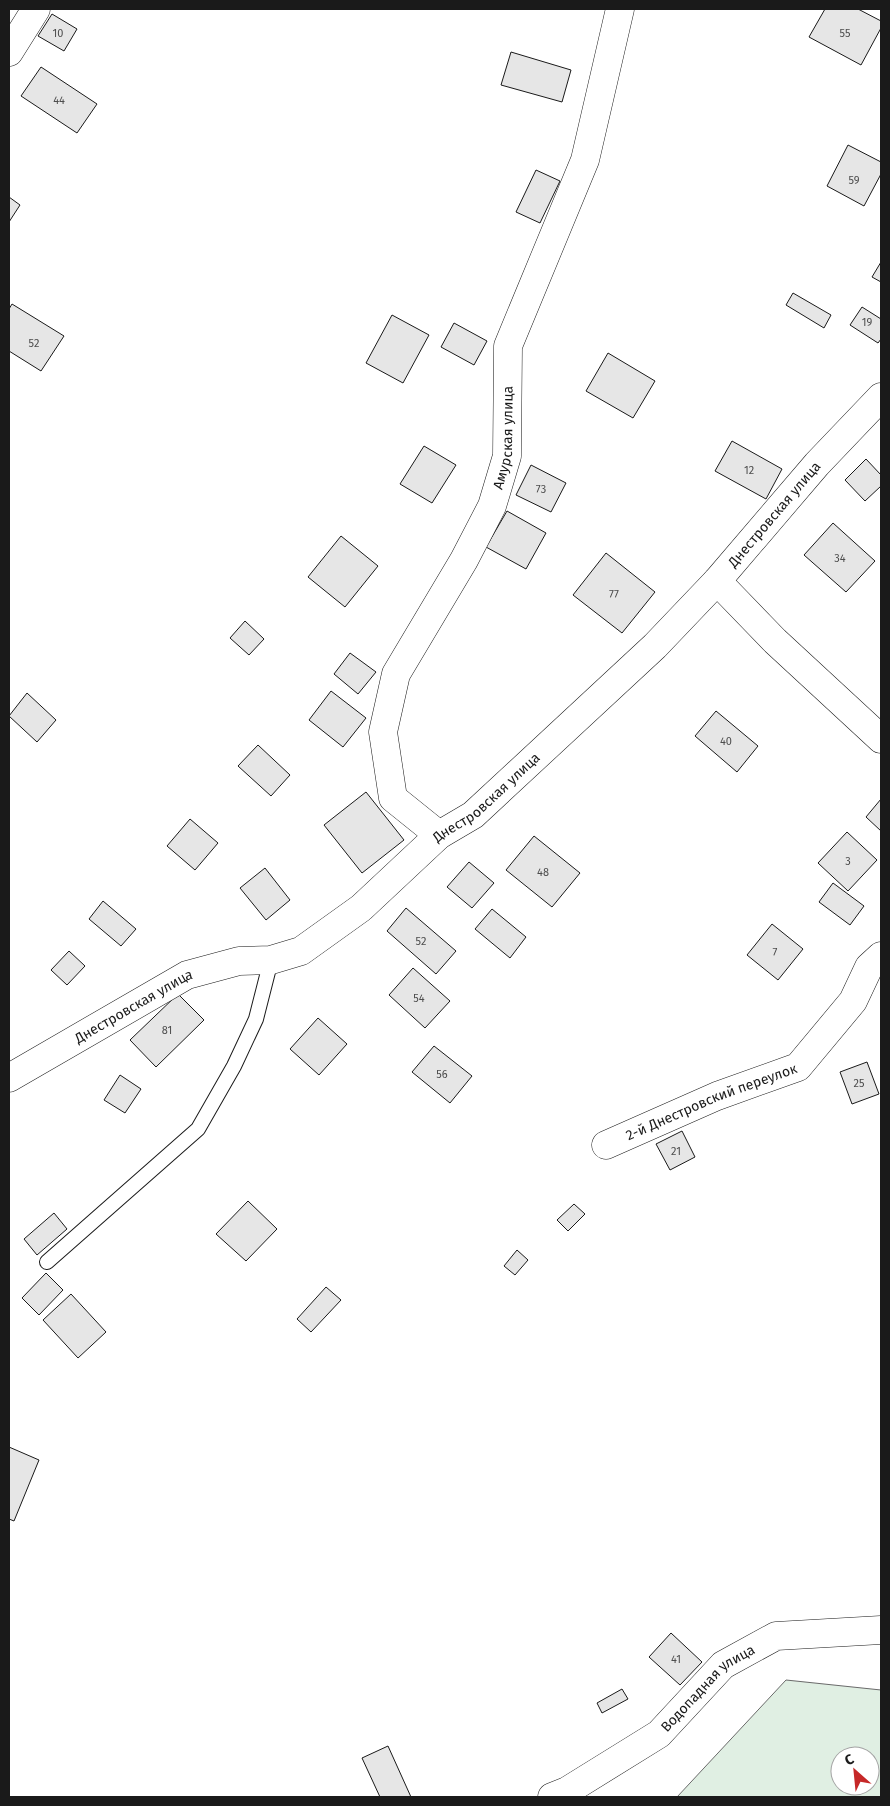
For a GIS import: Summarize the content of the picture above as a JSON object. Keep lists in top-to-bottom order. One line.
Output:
{"streets":{"street":["Амурская улица","Днестровская улица","2-й Днестровский переулок","Водопадная улица"]},"crossings":[["Амурская улица","Днестровская улица"]],"house_numbers":["10","55","44","59","19","52","12","73","34","77","40","3","48","52","7","54","81","56","25","21","41"],"north":"top left"}
